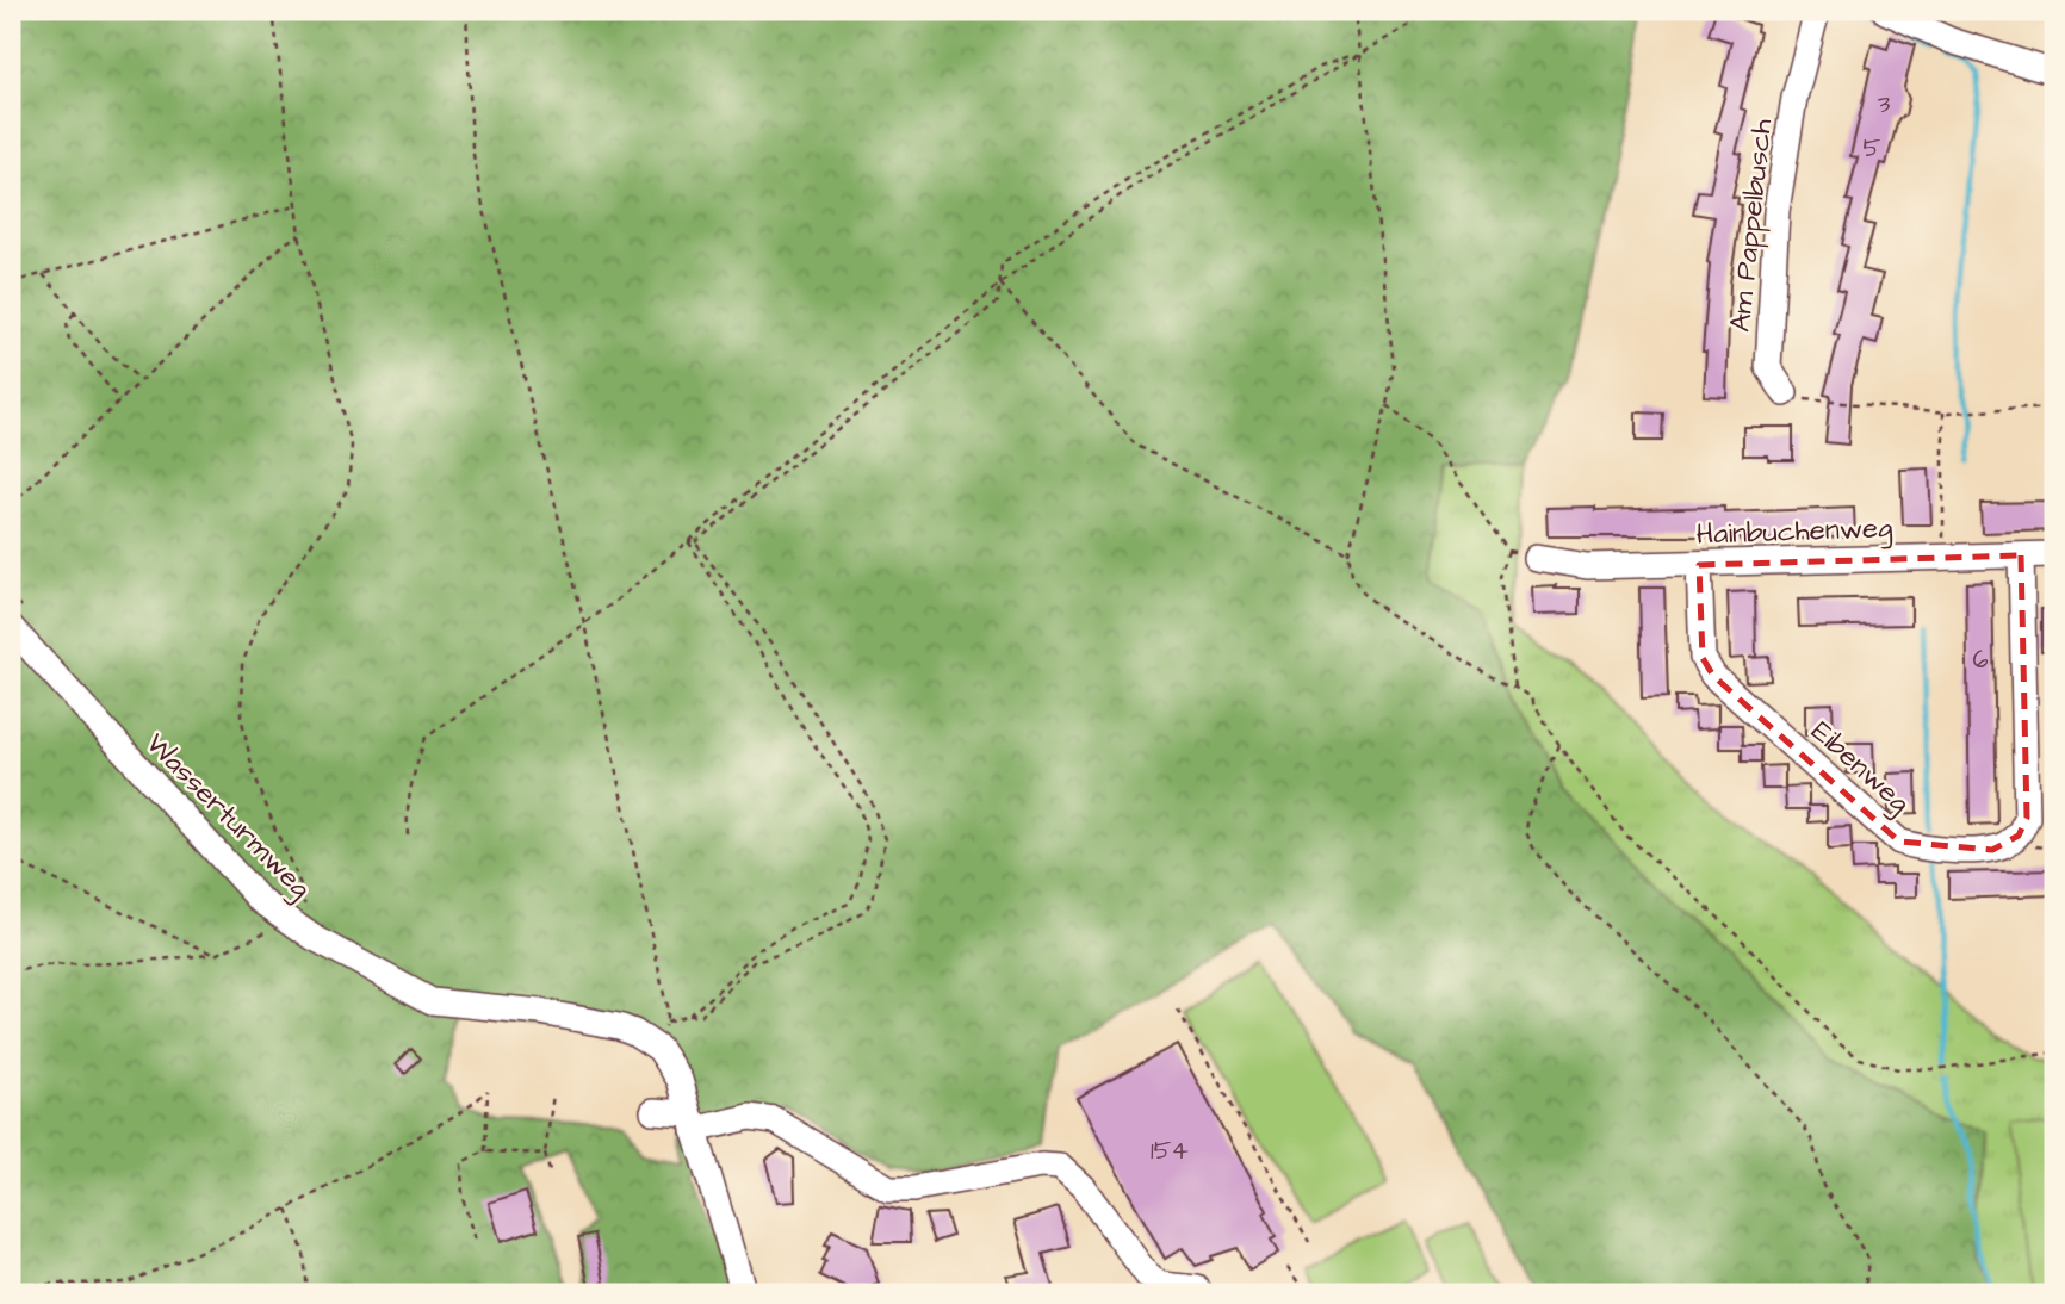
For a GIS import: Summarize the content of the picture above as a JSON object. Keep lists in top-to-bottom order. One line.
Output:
{"streets":{"street":["Am Pappelbusch","Hainbuchenweg","Eibenweg","Wasserturmweg"]},"crossings":[["Hainbuchenweg","Eibenweg"]],"house_numbers":["3","5","6","154"]}
